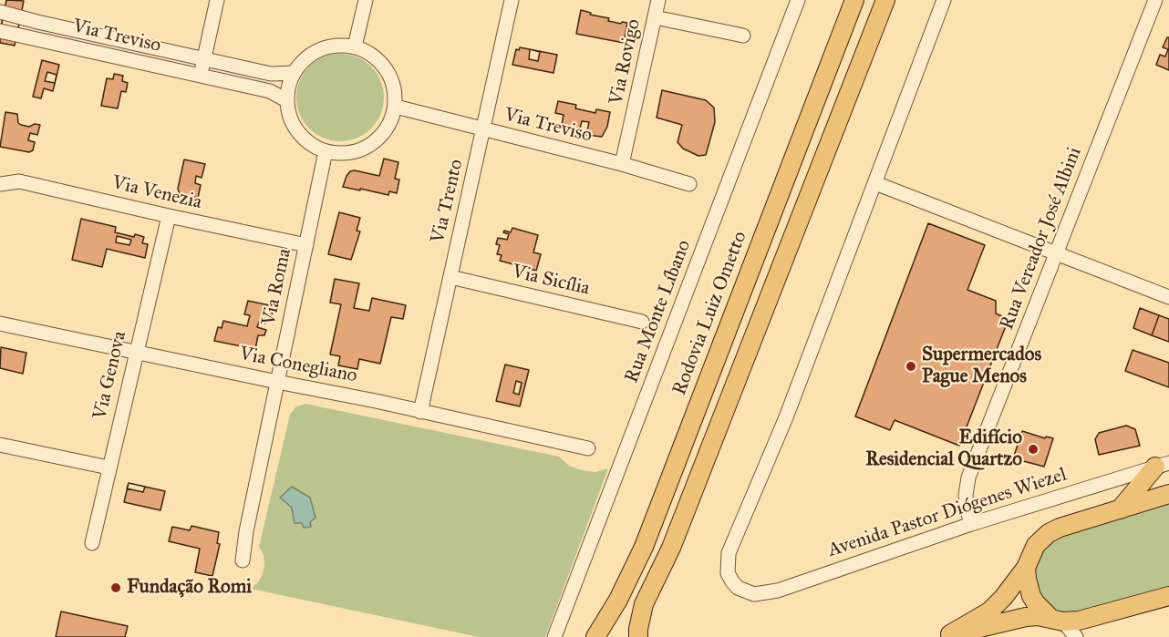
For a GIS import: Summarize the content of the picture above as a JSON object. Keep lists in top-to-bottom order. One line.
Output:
{"streets":{"main road":["Rodovia Luiz Ometto"],"street":["Via Treviso","Via Rovigo","Via Venezia","Via Trento","Rua Vereador José Albini","Via Sicília","Via Roma","Rua Monte Líbano","Via Conegliano","Via Genova","Avenida Pastor Diógenes Wiezel"]},"crossings":[["Via Treviso","Via Rovigo"],["Via Treviso","Via Trento"],["Via Treviso","Via Roma"],["Via Venezia","Via Roma"],["Via Venezia","Via Genova"],["Via Trento","Via Sicília"],["Via Trento","Via Conegliano"],["Rua Vereador José Albini","Avenida Pastor Diógenes Wiezel"],["Via Roma","Via Conegliano"],["Via Conegliano","Via Genova"]],"places":["Supermercados Pague Menos","Edifício Residencial Quartzo","Fundação Romi"]}
